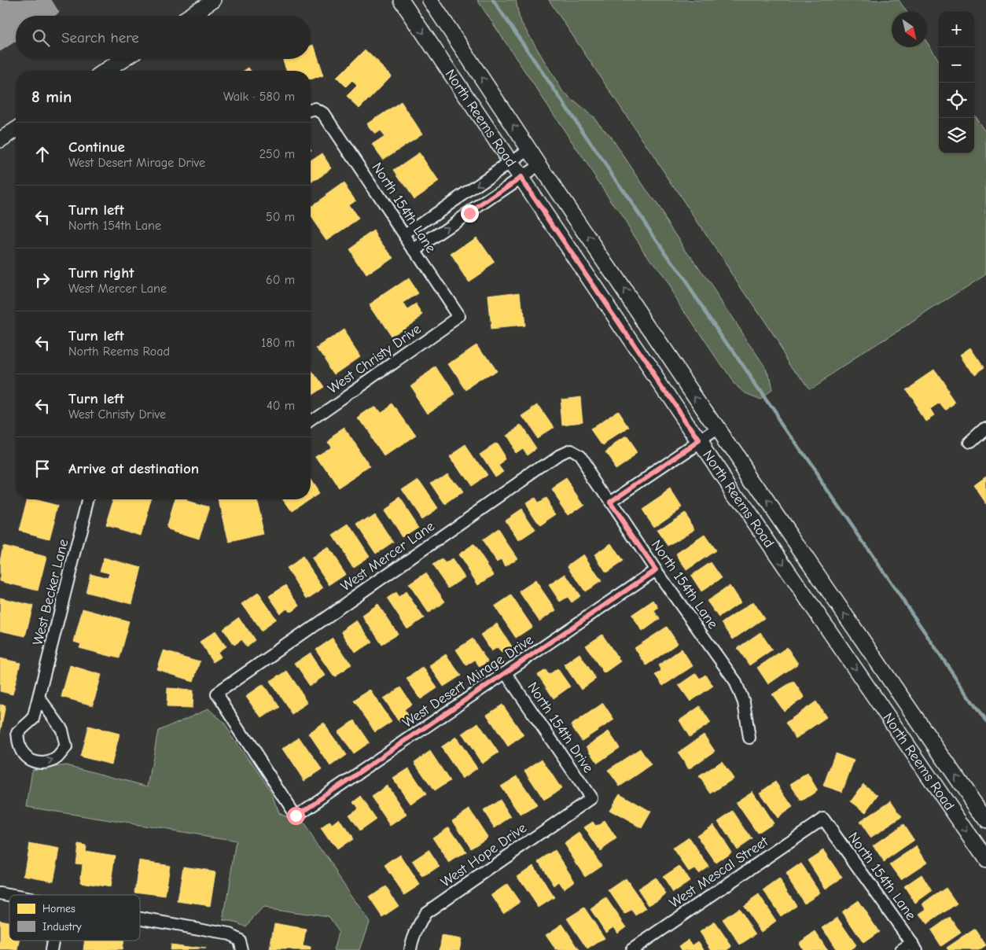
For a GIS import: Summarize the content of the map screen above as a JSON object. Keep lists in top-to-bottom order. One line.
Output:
{"streets":{"main road":["North Reems Road"],"street":["North 154th Lane","West Christy Drive","West Mercer Lane","West Becker Lane","West Desert Mirage Drive","North 154th Drive","West Hope Drive","West Mescal Street"]},"crossings":[["North 154th Lane","West Christy Drive"],["North 154th Lane","West Mercer Lane"],["North 154th Lane","West Desert Mirage Drive"],["North 154th Lane","West Mescal Street"],["West Mercer Lane","West Desert Mirage Drive"],["West Desert Mirage Drive","North 154th Drive"],["North 154th Drive","West Hope Drive"]],"legend":["Homes","Industry"],"north":"bottom right","page":{"map_buttons":["+","−"],"search":"Search here","heading":["8 min","Walk · 580 m"],"list":[["Continue","West Desert Mirage Drive","250 m"],["Turn left","North 154th Lane","50 m"],["Turn right","West Mercer Lane","60 m"],["Turn left","North Reems Road","180 m"],["Turn left","West Christy Drive","40 m"],"Arrive at destination"]}}
